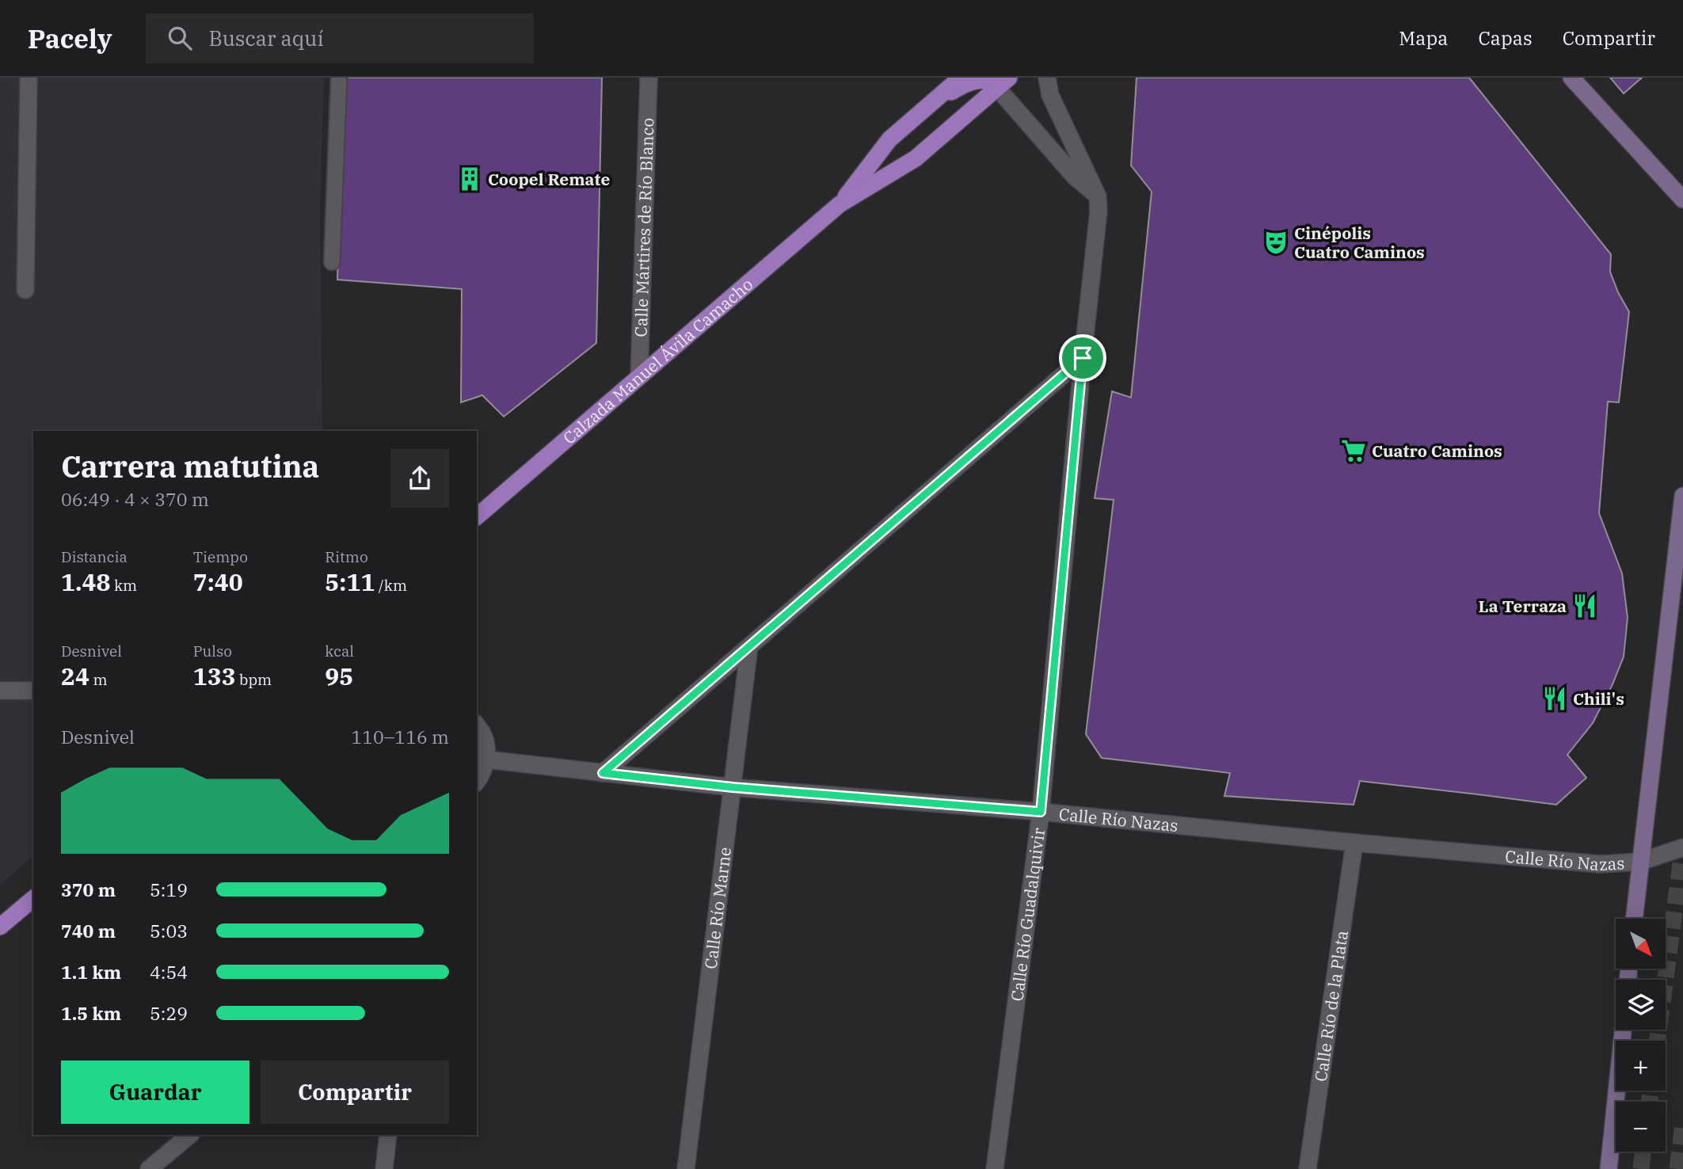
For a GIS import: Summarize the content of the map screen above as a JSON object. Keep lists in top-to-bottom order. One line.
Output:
{"streets":{"main road":["Calzada Manuel Ávila Camacho"],"street":["Calle Mártires de Río Blanco","Calle Río Nazas","Calle Río Marne","Calle Río Guadalquivir","Calle Río de la Plata"]},"crossings":[["Calle Mártires de Río Blanco","Calzada Manuel Ávila Camacho"],["Calle Río Nazas","Calle Río Marne"],["Calle Río Nazas","Calle Río Guadalquivir"],["Calle Río Nazas","Calle Río de la Plata"]],"places":{"building":["Coopel Remate"],"theatre":["Cinépolis Cuatro Caminos"],"supermarket":["Cuatro Caminos"],"restaurant":["La Terraza","Chili's"]},"north":"bottom right","page":{"header":"Pacely","search":"Buscar aquí","nav":["Mapa","Capas","Compartir"],"heading":["Carrera matutina","06:49 · 4 × 370 m"],"stats":[["Distancia","1.48 km"],["Tiempo","7:40"],["Ritmo","5:11 /km"],["Desnivel","24 m"],["Pulso","133 bpm"],["kcal","95"]],"chart":["Desnivel","110–116 m"],"list":[{"name":"370 m","note":"5:19"},{"name":"740 m","note":"5:03"},{"name":"1.1 km","note":"4:54"},{"name":"1.5 km","note":"5:29"}],"map_buttons":["+","−"],"buttons":["Guardar","Compartir"]}}
